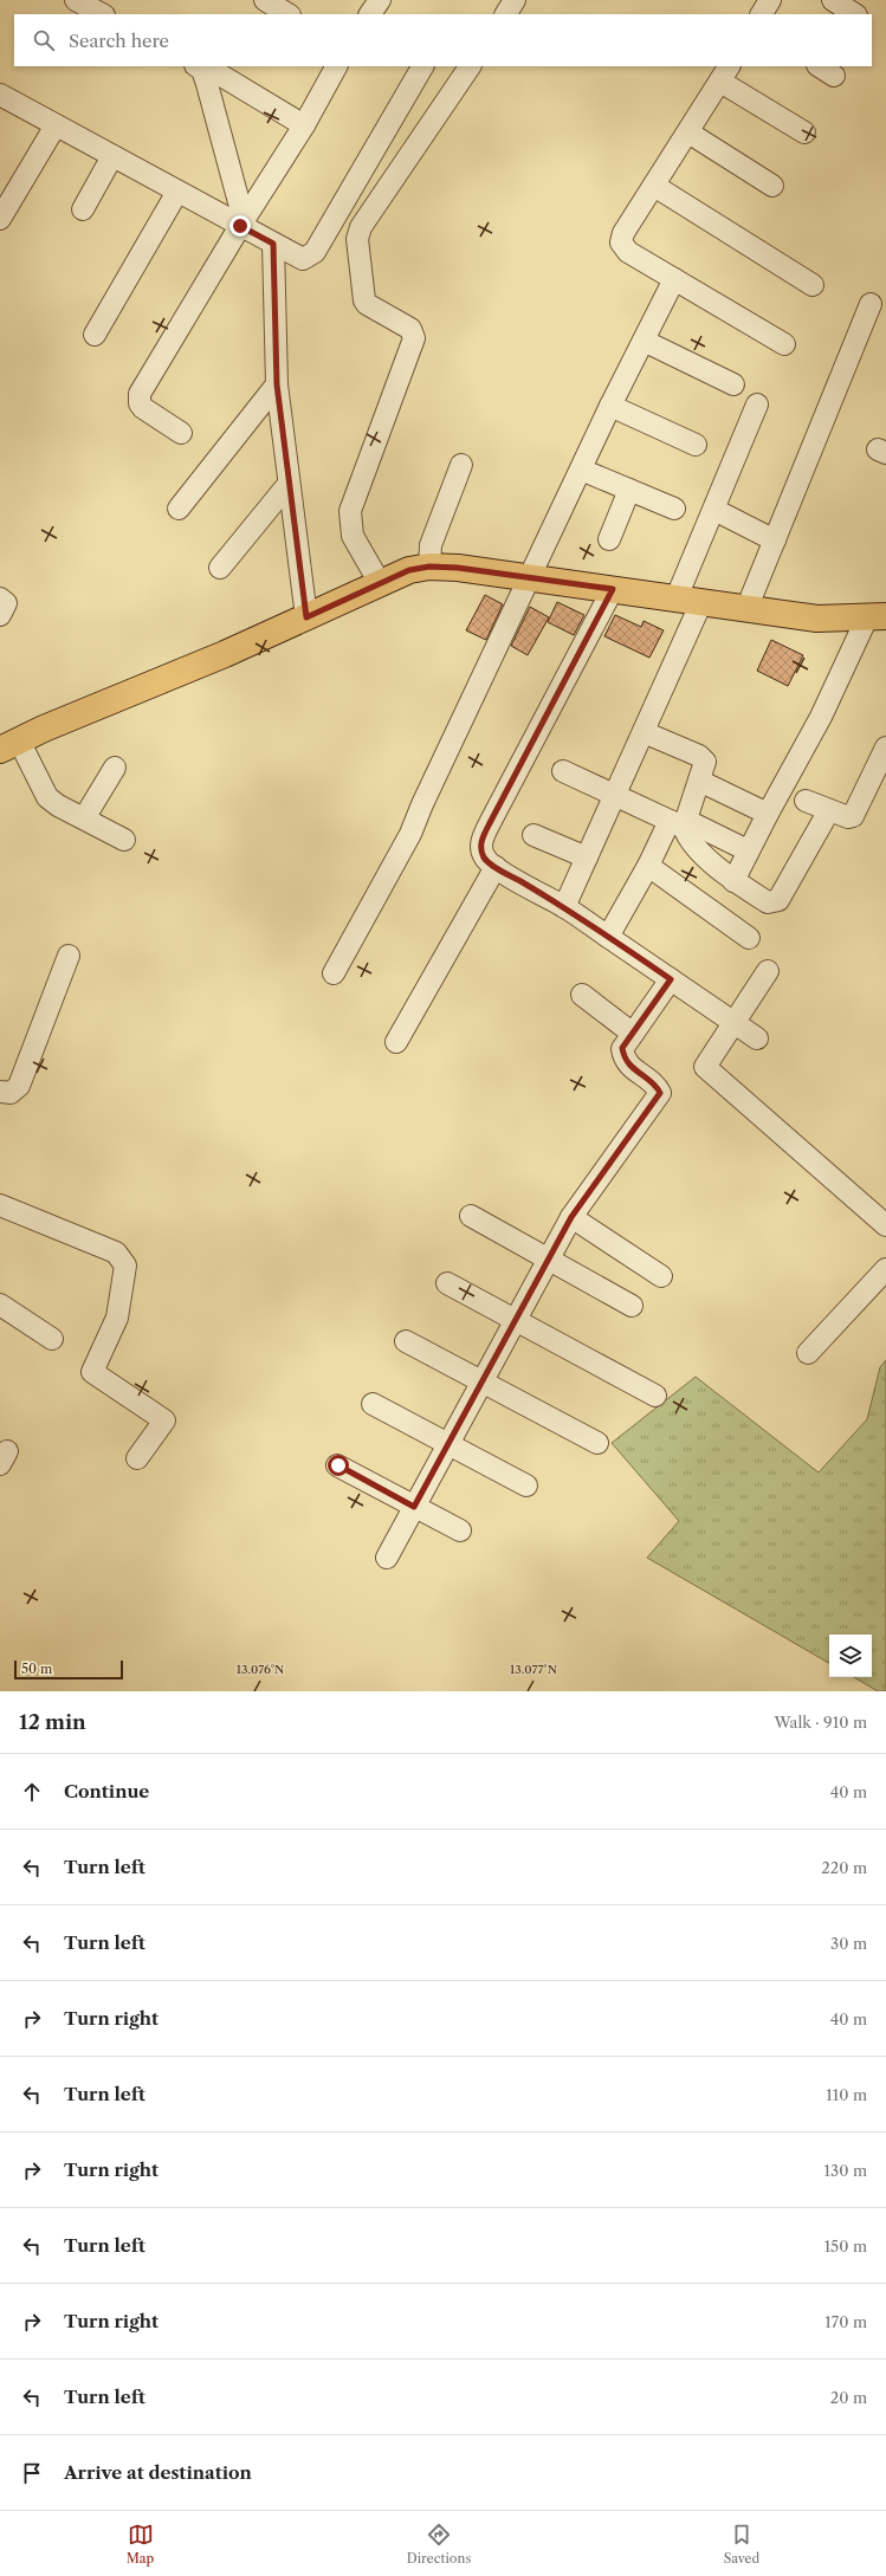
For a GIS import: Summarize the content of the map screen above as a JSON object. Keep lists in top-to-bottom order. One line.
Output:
{"scale_bar":"50 m","page":{"search":"Search here","scale":"50 m","heading":["12 min","Walk · 910 m"],"list":[["Continue","40 m"],["Turn left","220 m"],["Turn left","30 m"],["Turn right","40 m"],["Turn left","110 m"],["Turn right","130 m"],["Turn left","150 m"],["Turn right","170 m"],["Turn left","20 m"],"Arrive at destination"],"nav":["Map","Directions","Saved"]},"coordinates":["13.076°N","13.077°N"]}
